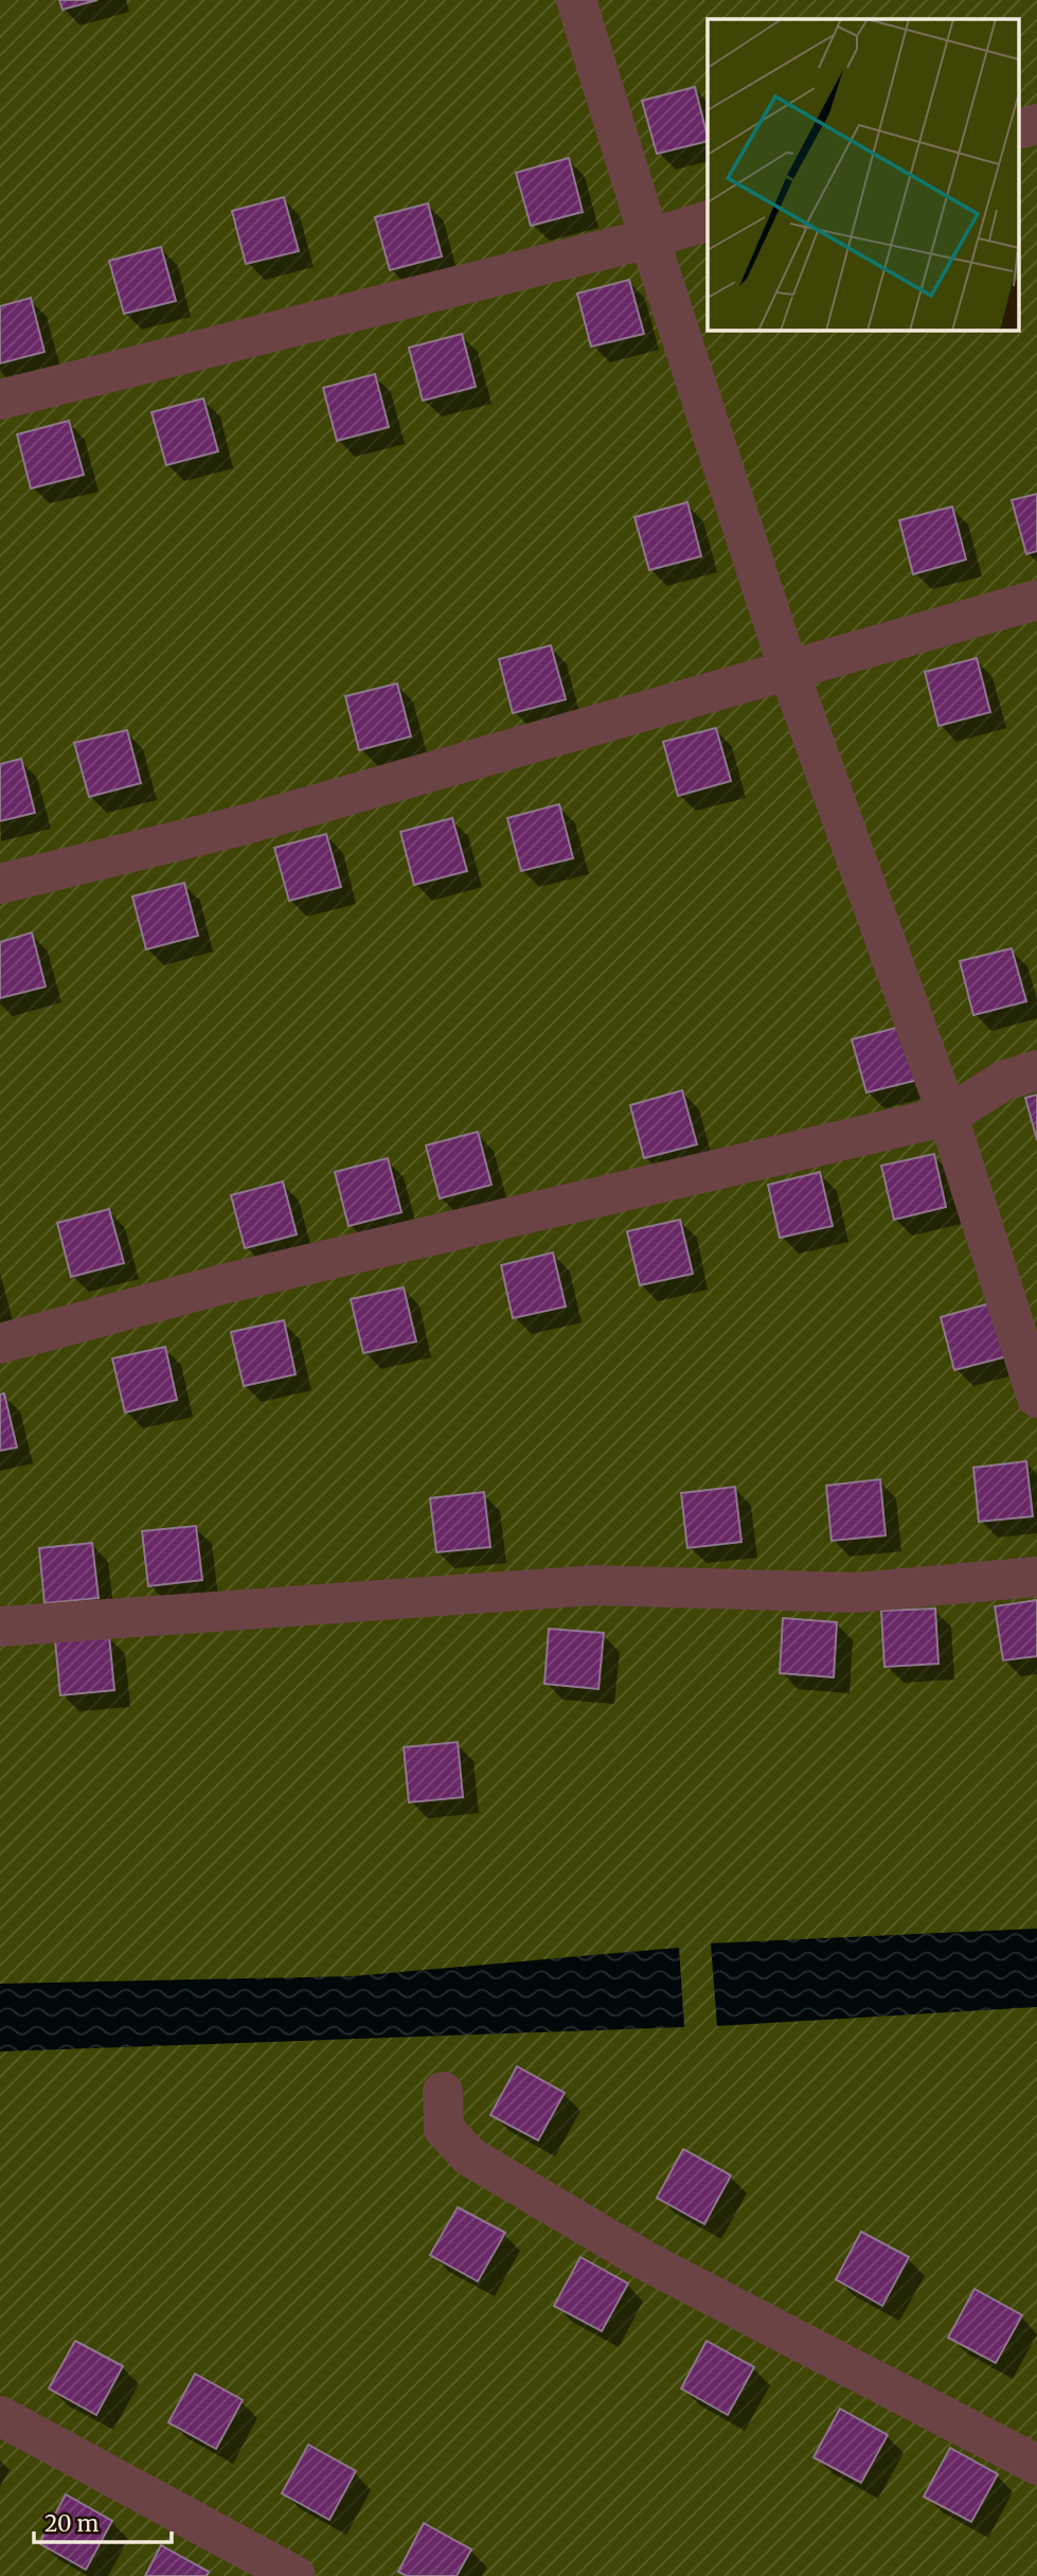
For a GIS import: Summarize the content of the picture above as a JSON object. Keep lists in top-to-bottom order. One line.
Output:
{"scale_bar":"20 m"}
